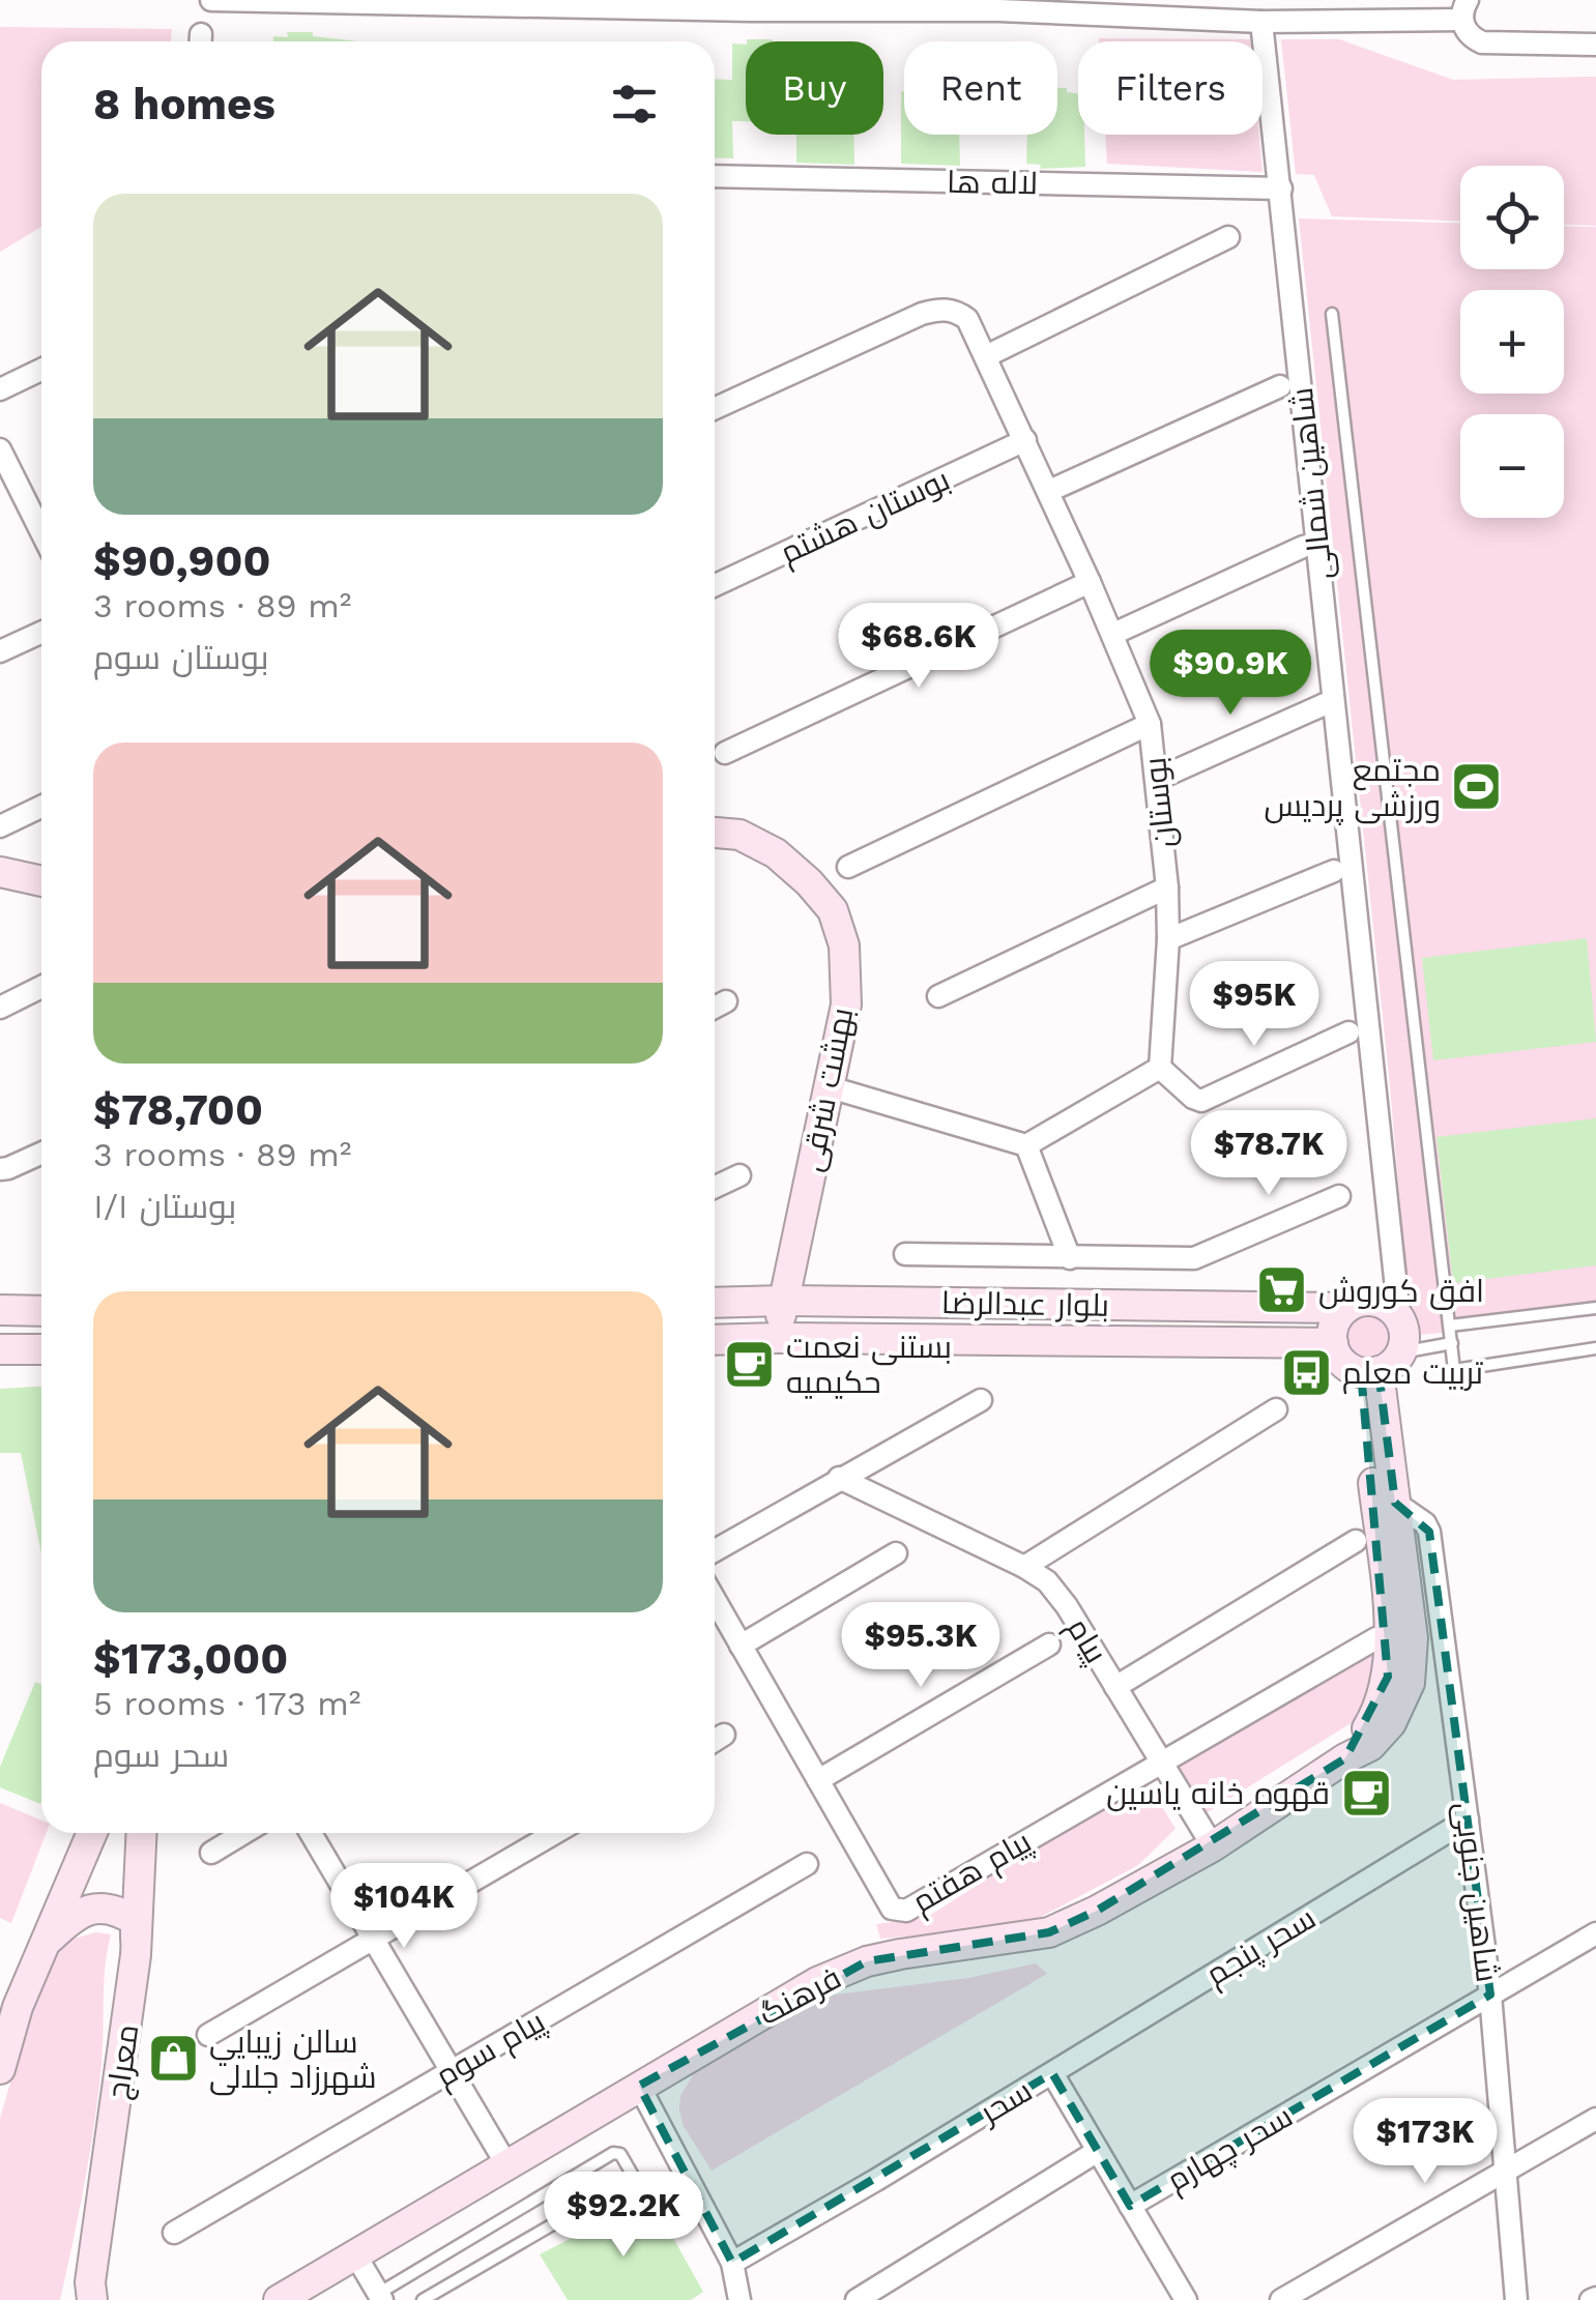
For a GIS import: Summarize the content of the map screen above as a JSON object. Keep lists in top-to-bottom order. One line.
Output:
{"streets":{"main road":["بهشت شرقی","بلوار عبدالرضا","فرهنگ","معراج"],"street":["لاله ها","شاهین شمالی","بوستان هشتم","بوستان","پیام","پیام هفتم","شاهین جنوبی","سحر پنجم","پیام سوم","سحر","سحر چهارم"]},"crossings":[["لاله ها","شاهین شمالی"],["شاهین شمالی","بلوار عبدالرضا"],["شاهین شمالی","فرهنگ"],["بوستان هشتم","بوستان"],["بهشت شرقی","بلوار عبدالرضا"],["بلوار عبدالرضا","فرهنگ"],["پیام","پیام هفتم"],["پیام","فرهنگ"],["شاهین جنوبی","سحر پنجم"],["شاهین جنوبی","فرهنگ"],["شاهین جنوبی","سحر چهارم"],["سحر پنجم","سحر"],["سحر","سحر چهارم"]],"places":{"sports":["مجتمع ورزشی پردیس"],"supermarket":["افق کوروش"],"cafe":["بستنی نعمت حکیمیه","قهوه خانه یاسین"],"bus stop":["تربیت معلم"],"shop":["سالن زيبايي شهرزاد جلالى"]},"page":{"chip":["Buy","Rent","Filters"],"heading":"8 homes","map_buttons":["+","−"],"list":[{"name":"$90,900","note":"3 rooms · 89 m² · بوستان سوم"},{"name":"$78,700","note":"3 rooms · 89 m² · بوستان ۱/۱"},{"name":"$173,000","note":"5 rooms · 173 m² · سحر سوم"}],"price":["$68.6K","$90.9K","$95K","$78.7K","$95.3K","$104K","$173K","$92.2K"]}}
